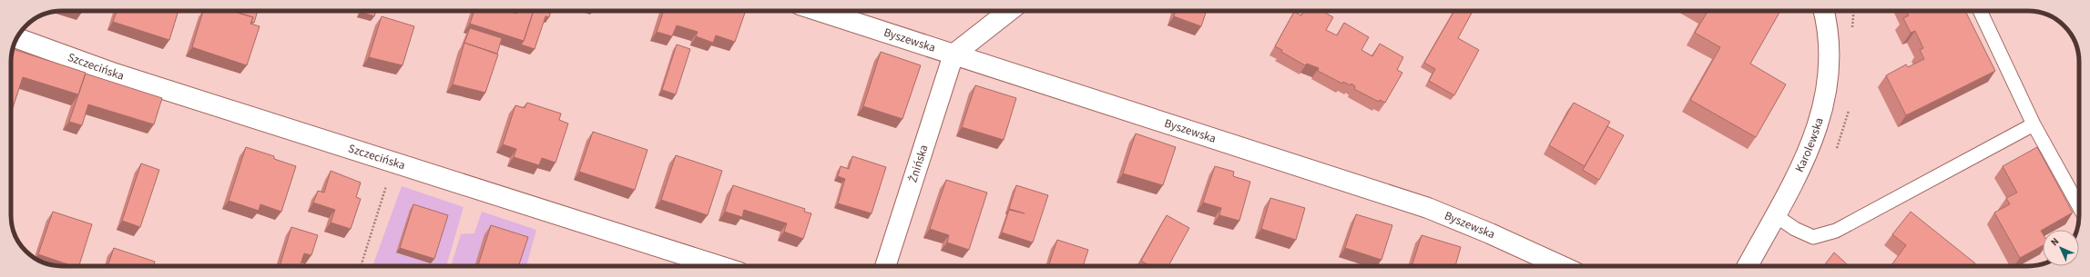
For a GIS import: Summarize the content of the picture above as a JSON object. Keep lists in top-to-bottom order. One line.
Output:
{"streets":{"street":["Byszewska","Szczecińska","Karolewska","Żnińska"]},"crossings":[["Byszewska","Żnińska"]],"north":"top left"}
